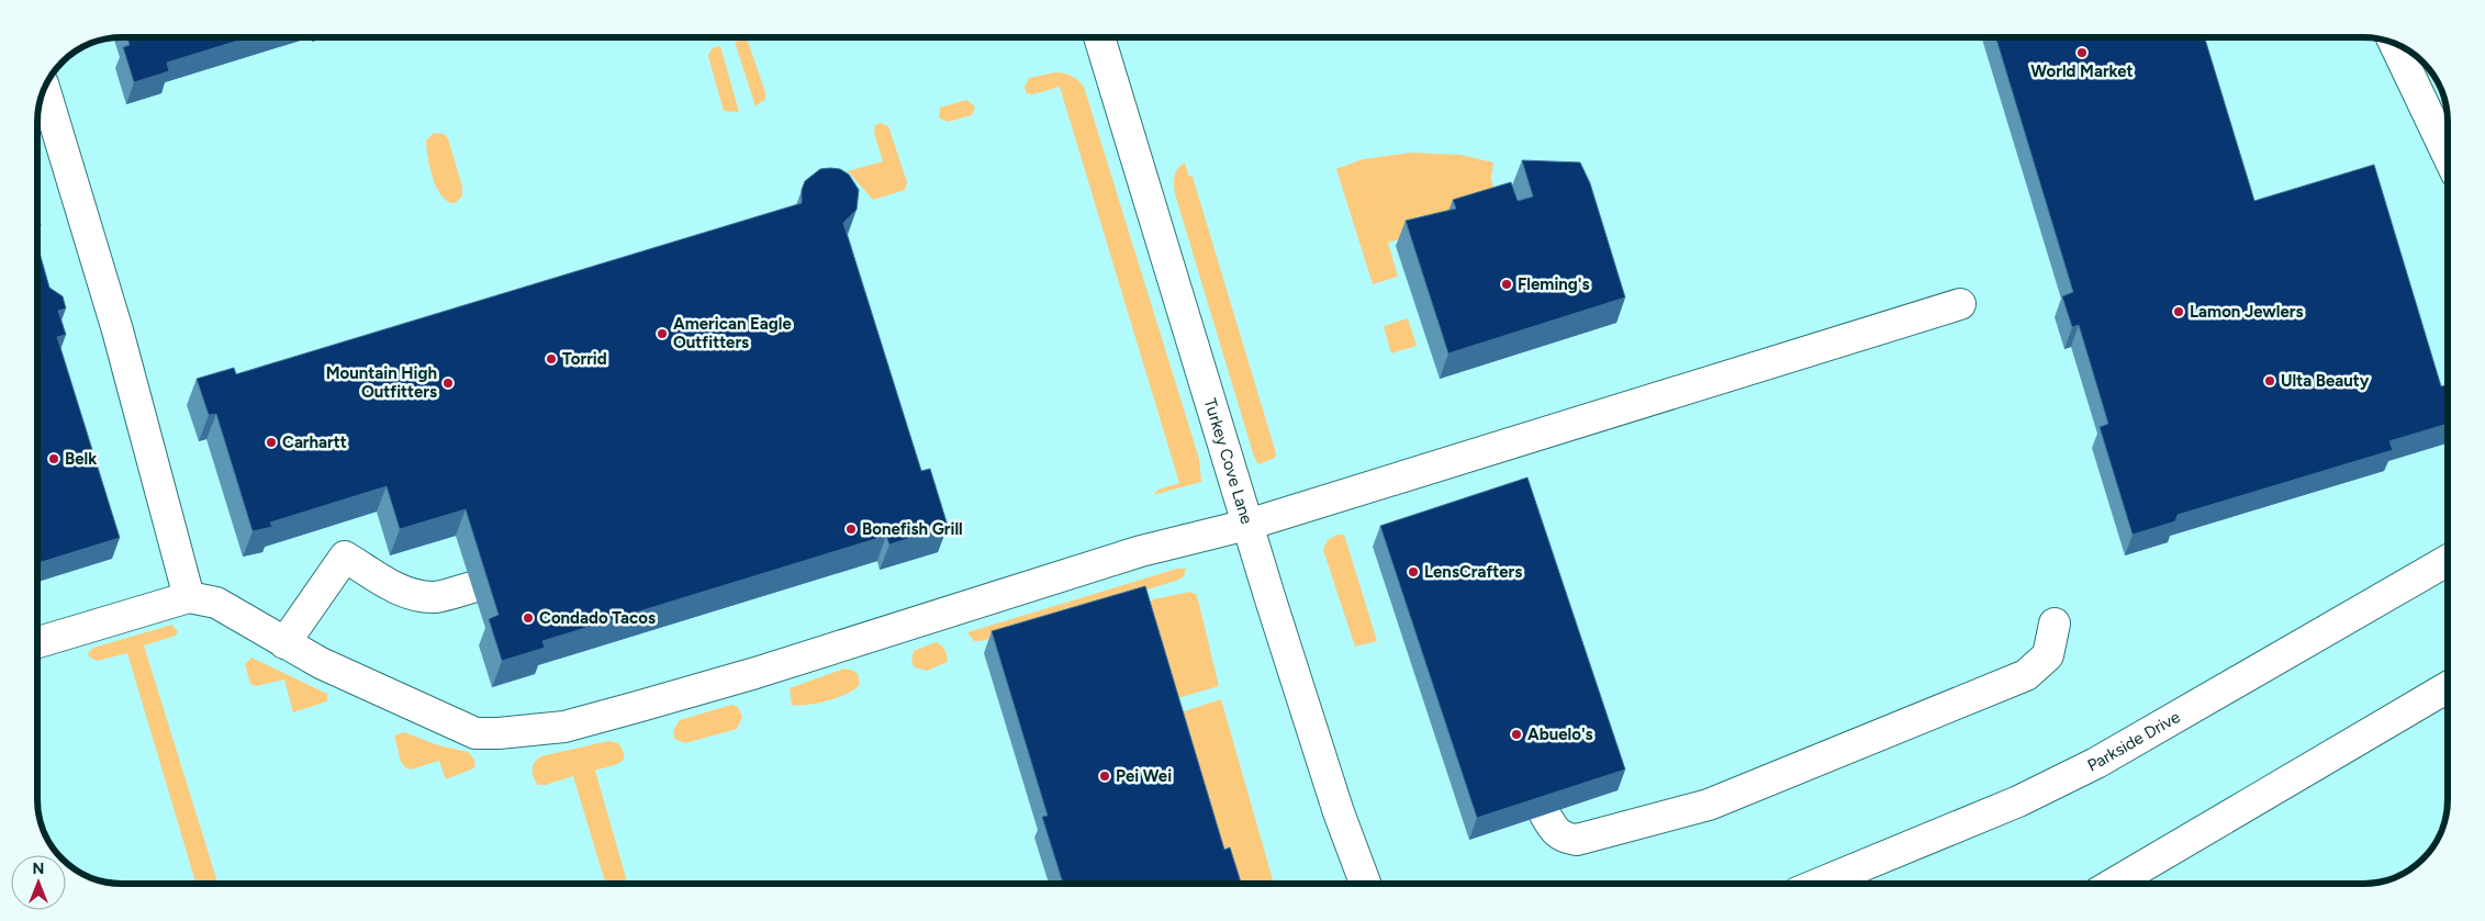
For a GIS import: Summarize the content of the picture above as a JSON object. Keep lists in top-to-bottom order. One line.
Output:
{"streets":{"street":["Turkey Cove Lane","Parkside Drive"]},"places":["World Market","Fleming's","Lamon Jewlers","American Eagle Outfitters","Torrid","Ulta Beauty","Mountain High Outfitters","Carhartt","Belk","Bonefish Grill","LensCrafters","Condado Tacos","Abuelo's","Pei Wei"],"north":"top"}
